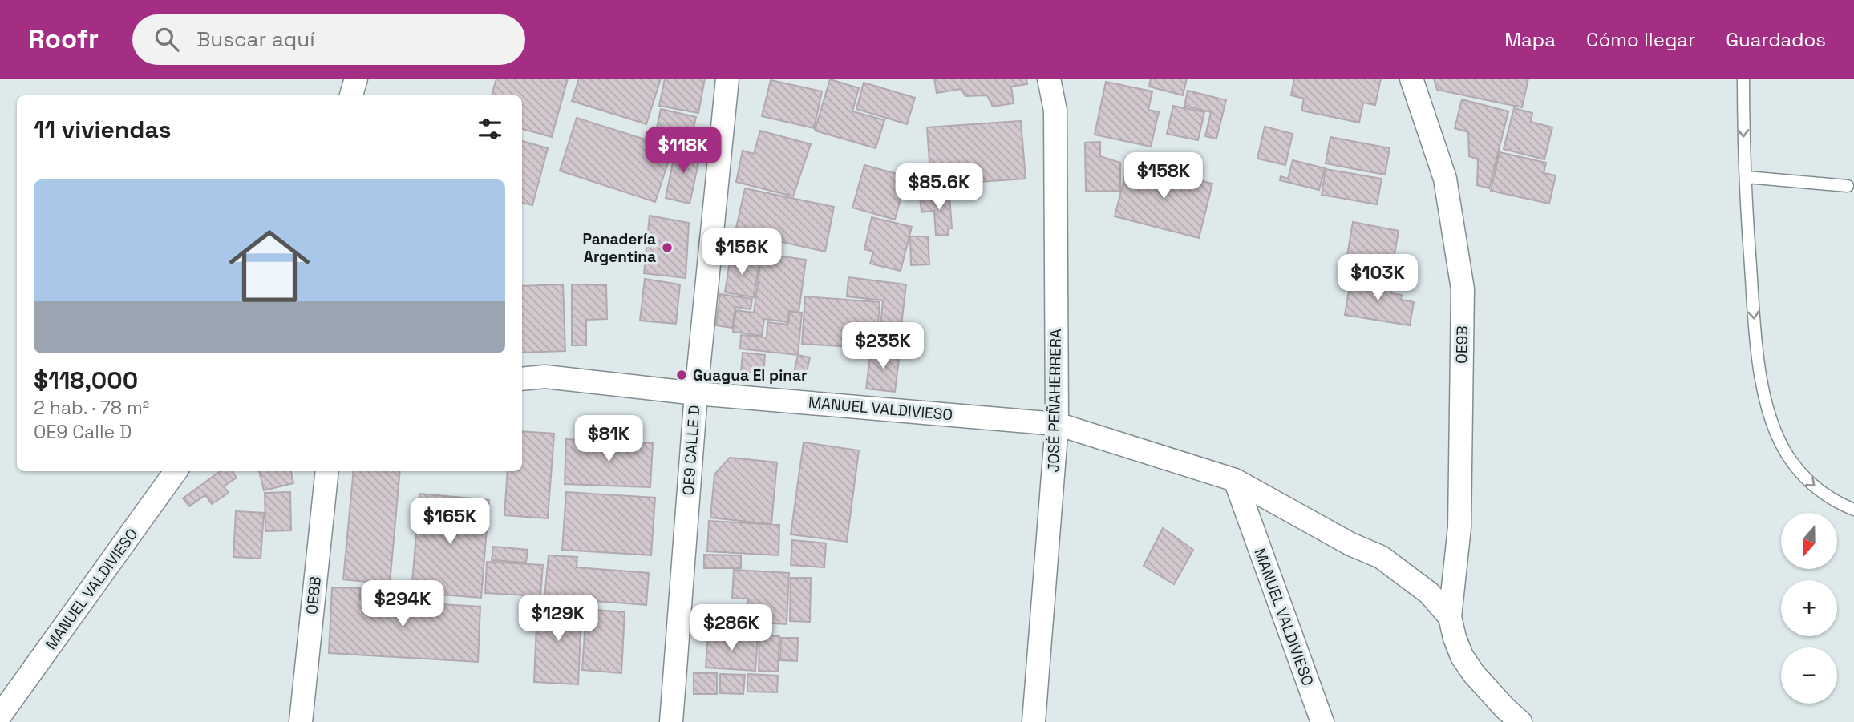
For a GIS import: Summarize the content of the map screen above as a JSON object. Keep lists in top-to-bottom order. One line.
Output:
{"streets":{"street":["OE9B","JOSÉ PEÑAHERRERA","MANUEL VALDIVIESO","OE9 CALLE D","OE8B"]},"crossings":[["OE9B","MANUEL VALDIVIESO"],["JOSÉ PEÑAHERRERA","MANUEL VALDIVIESO"],["MANUEL VALDIVIESO","OE9 CALLE D"]],"places":["Panadería Argentina","Guagua El pinar"],"north":"bottom","page":{"header":"Roofr","search":"Buscar aquí","nav":["Mapa","Cómo llegar","Guardados"],"heading":"11 viviendas","price":["$118K","$158K","$85.6K","$156K","$103K","$235K","$81K","$165K","$294K","$129K","$286K"],"list":[{"name":"$118,000","note":"2 hab. · 78 m² · OE9 Calle D"}],"map_buttons":["+","−"]}}
